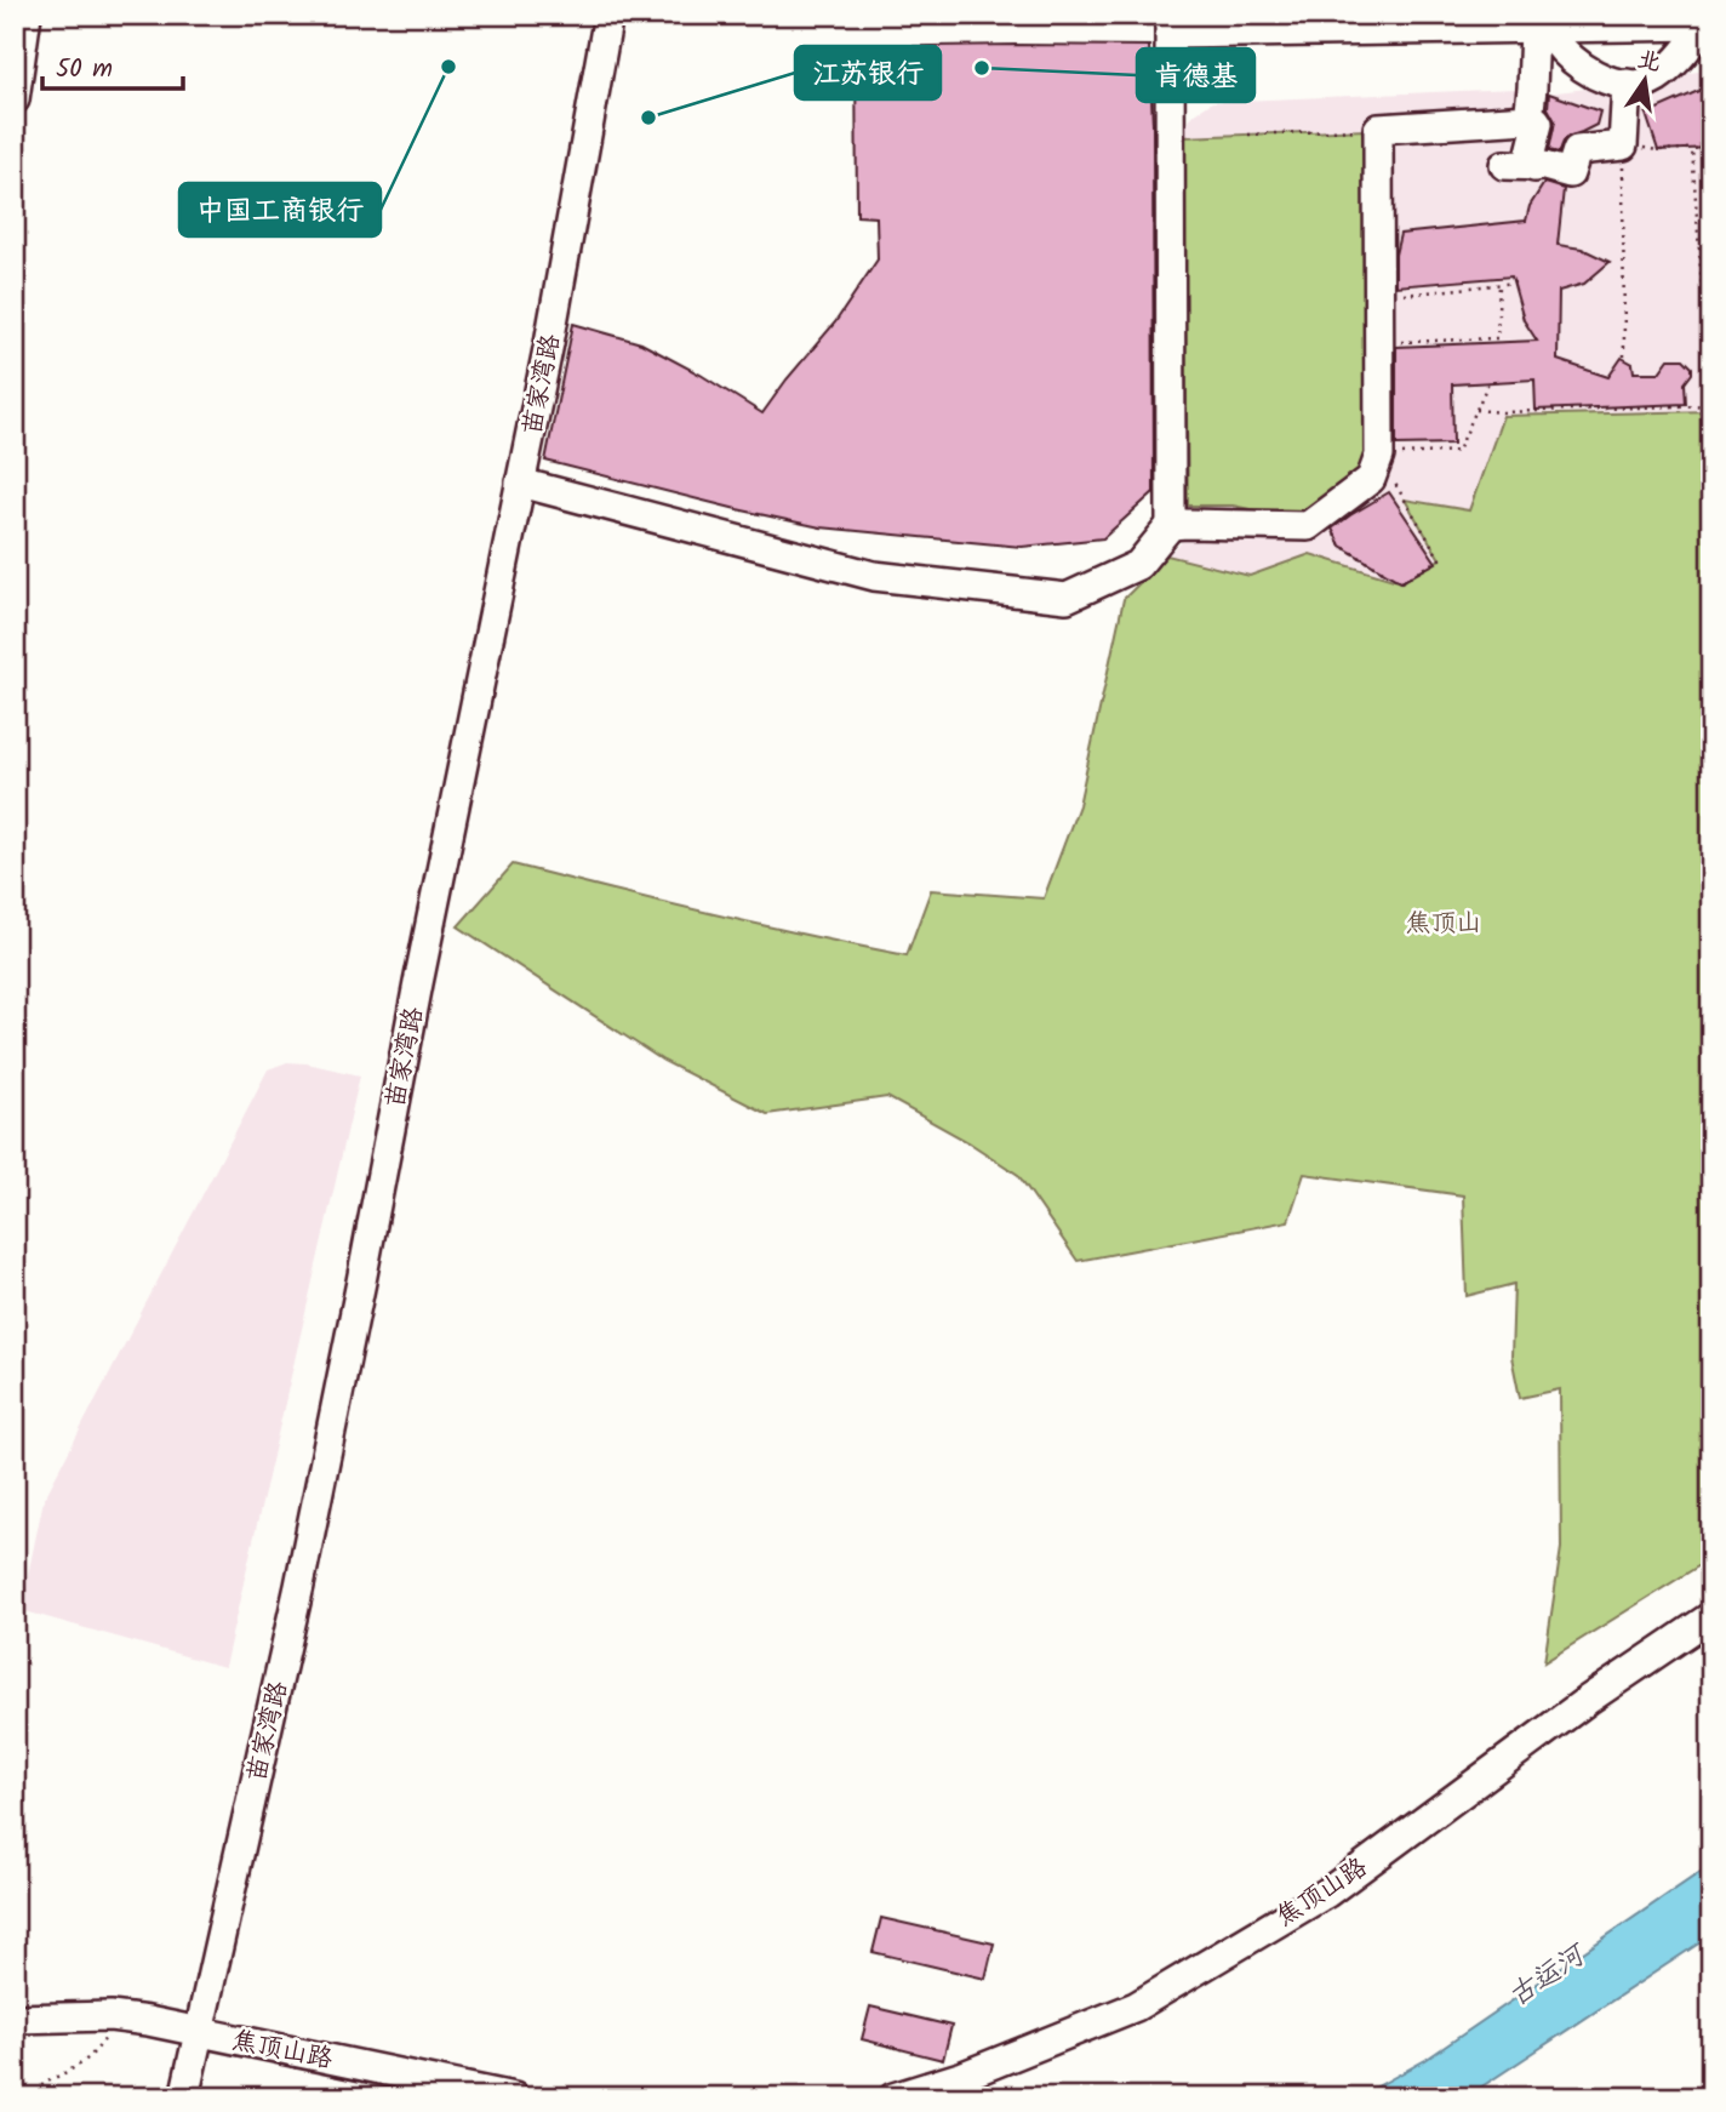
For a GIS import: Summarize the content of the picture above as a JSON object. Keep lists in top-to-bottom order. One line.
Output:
{"streets":{"street":["苗家湾路","焦顶山路"]},"crossings":[["苗家湾路","焦顶山路"]],"water":["古运河"],"parks":["焦顶山"],"places":["中国工商银行","肯德基","江苏银行"],"scale_bar":"50 m","north":"top"}
